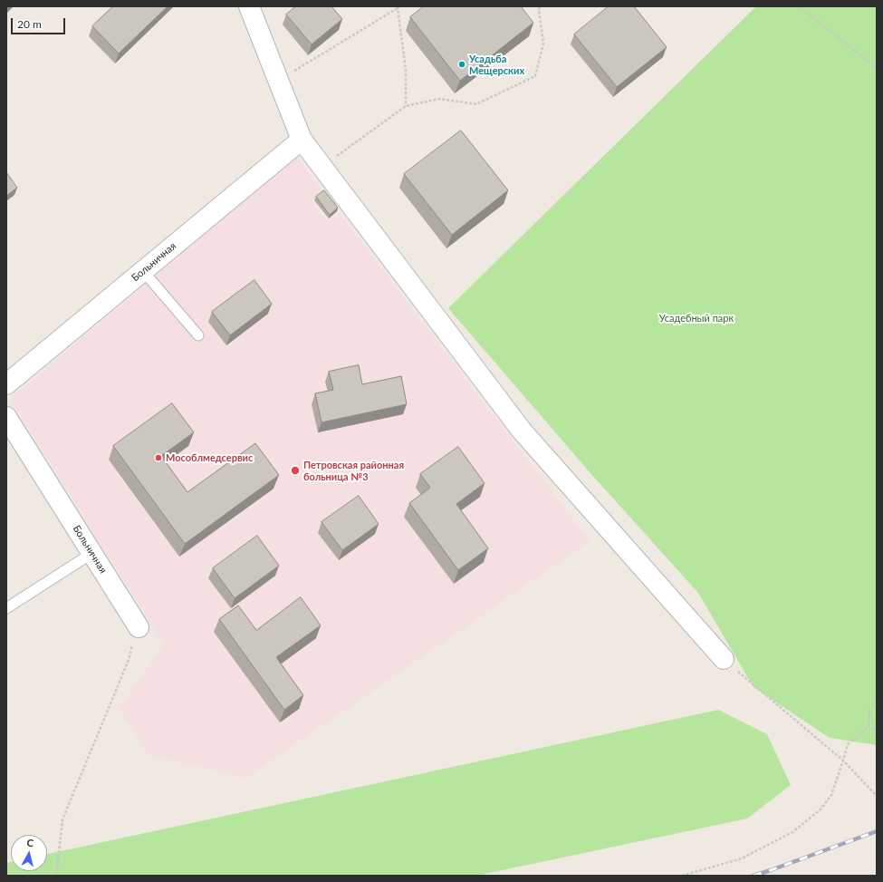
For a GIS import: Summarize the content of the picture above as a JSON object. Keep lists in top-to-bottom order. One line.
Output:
{"streets":{"street":["Больничная"]},"parks":["Усадебный парк"],"places":["Усадьба Мещерских","Мособлмедсервис","Петровская районная больница №3"],"scale_bar":"20 m","north":"top"}
